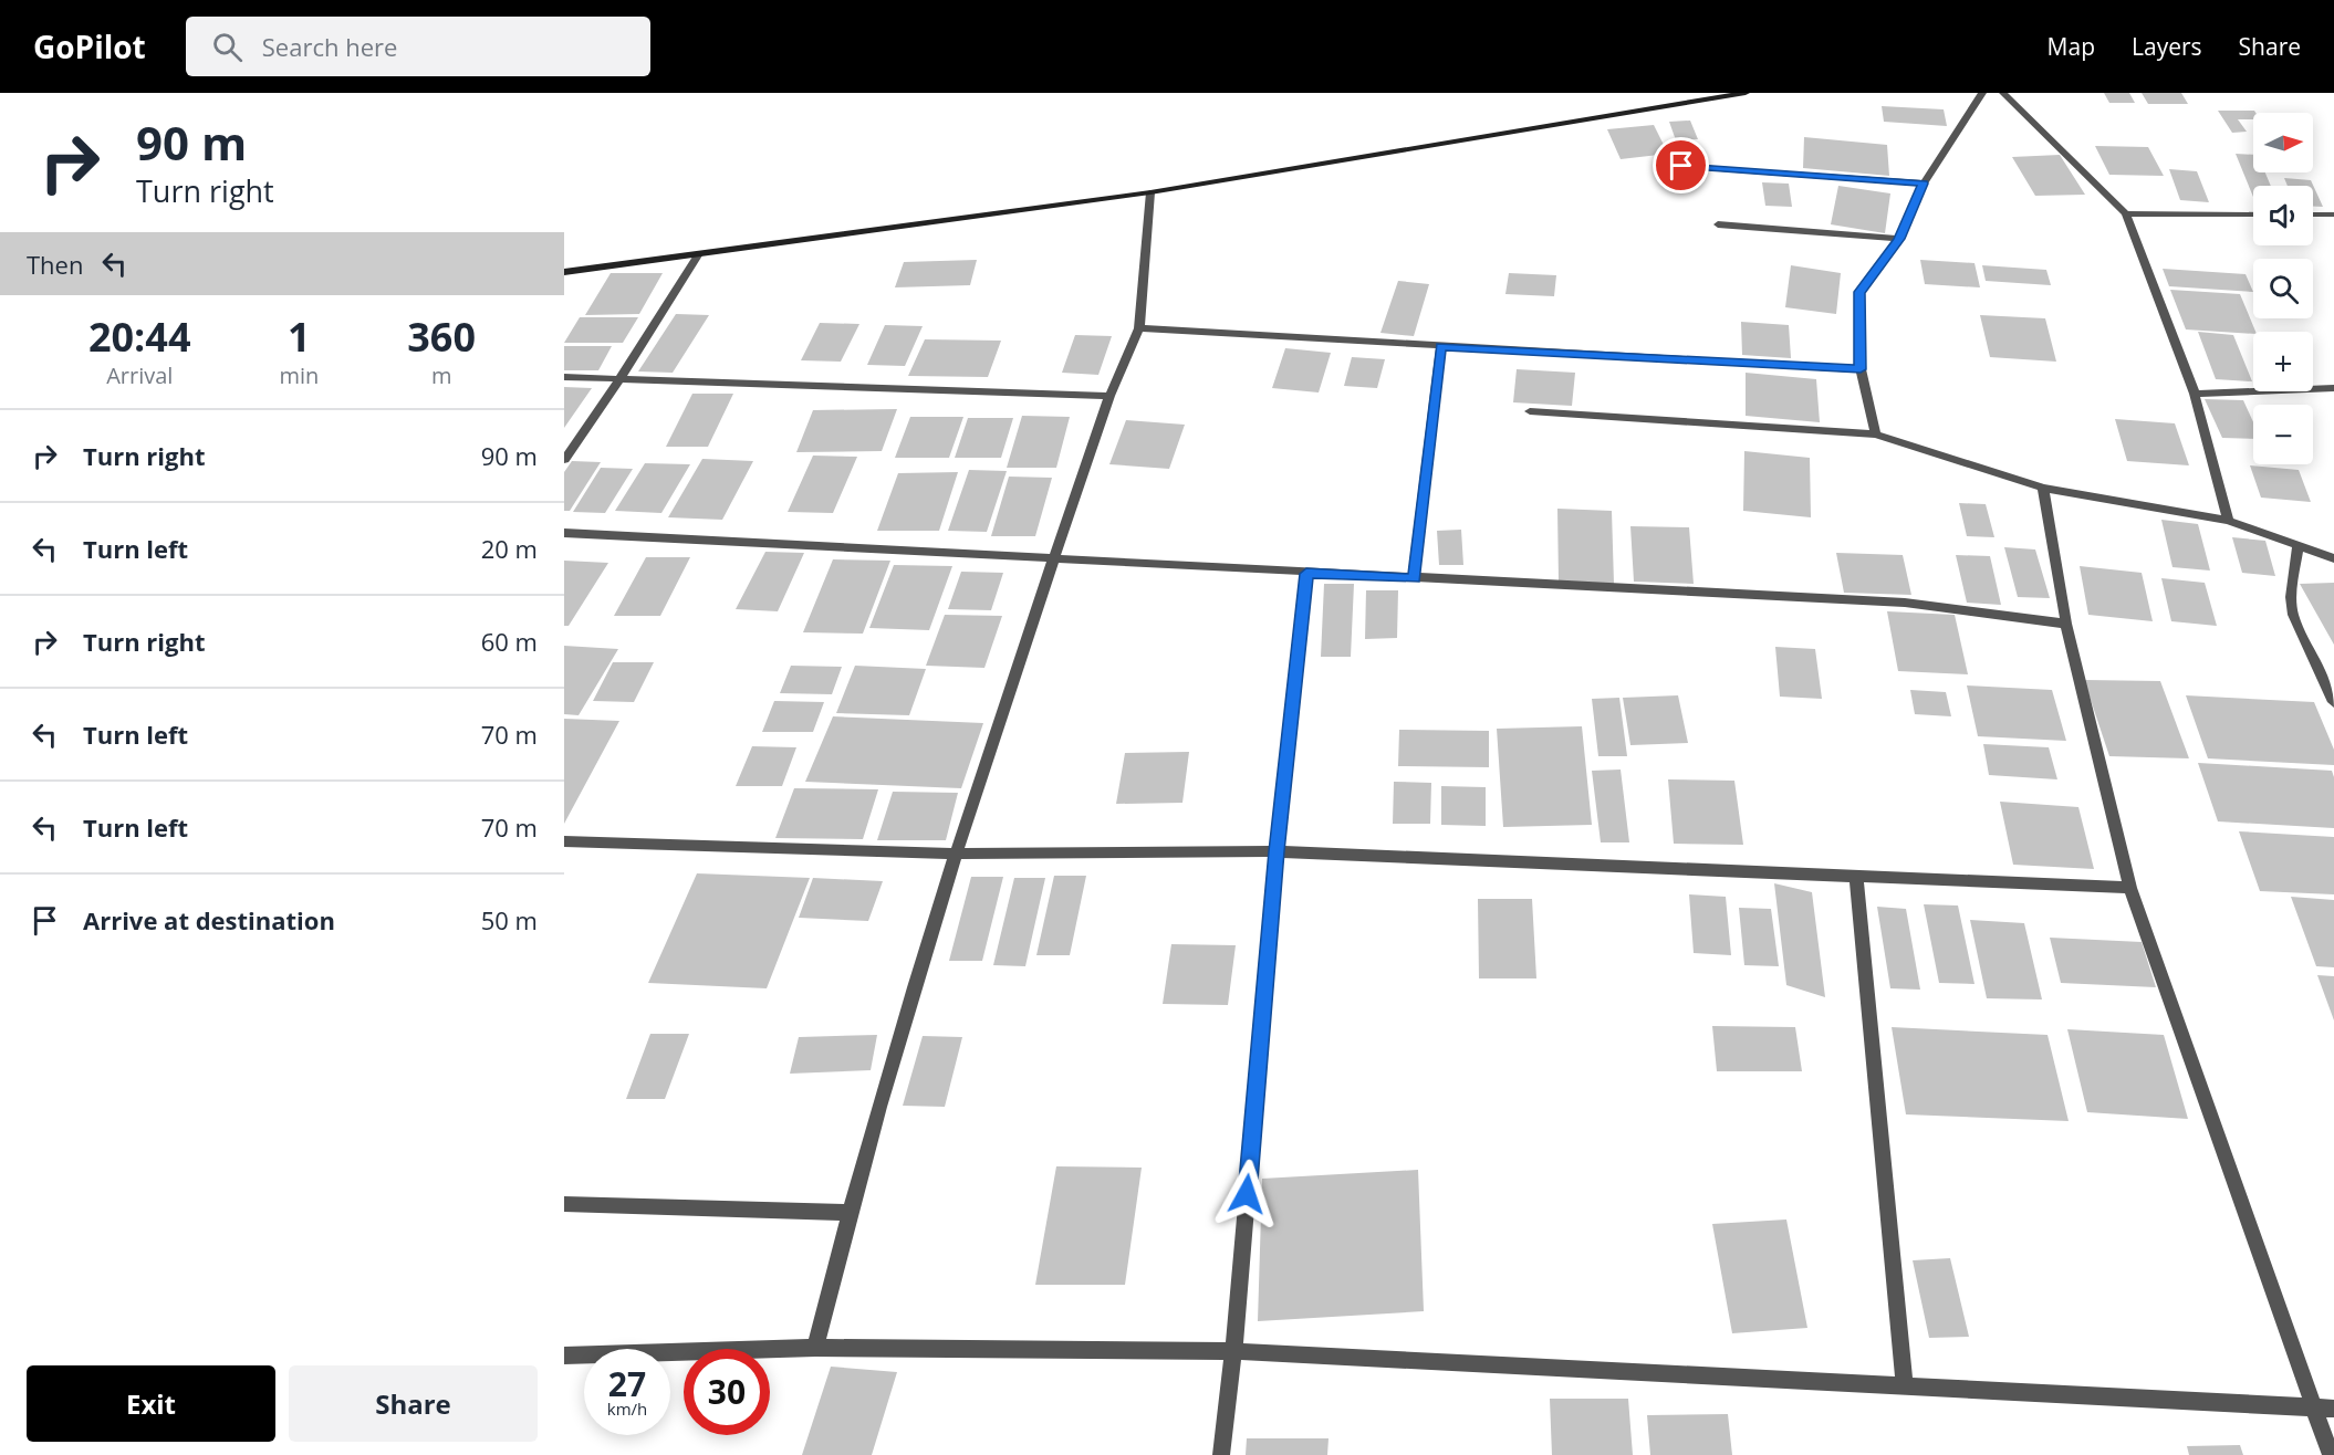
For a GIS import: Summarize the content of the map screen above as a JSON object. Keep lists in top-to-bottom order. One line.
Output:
{"north":"right","page":{"header":"GoPilot","search":"Search here","nav":["Map","Layers","Share"],"turn":["90 m","Turn right"],"map_buttons":["+","−"],"then":"Then","eta":["20:44","Arrival","1","min","360","m"],"list":[{"name":"Turn right","value":"90 m"},{"name":"Turn left","value":"20 m"},{"name":"Turn right","value":"60 m"},{"name":"Turn left","value":"70 m"},{"name":"Turn left","value":"70 m"},{"name":"Arrive at destination","value":"50 m"}],"speed":"27 km/h","limit":"30","buttons":["Exit","Share"]}}
